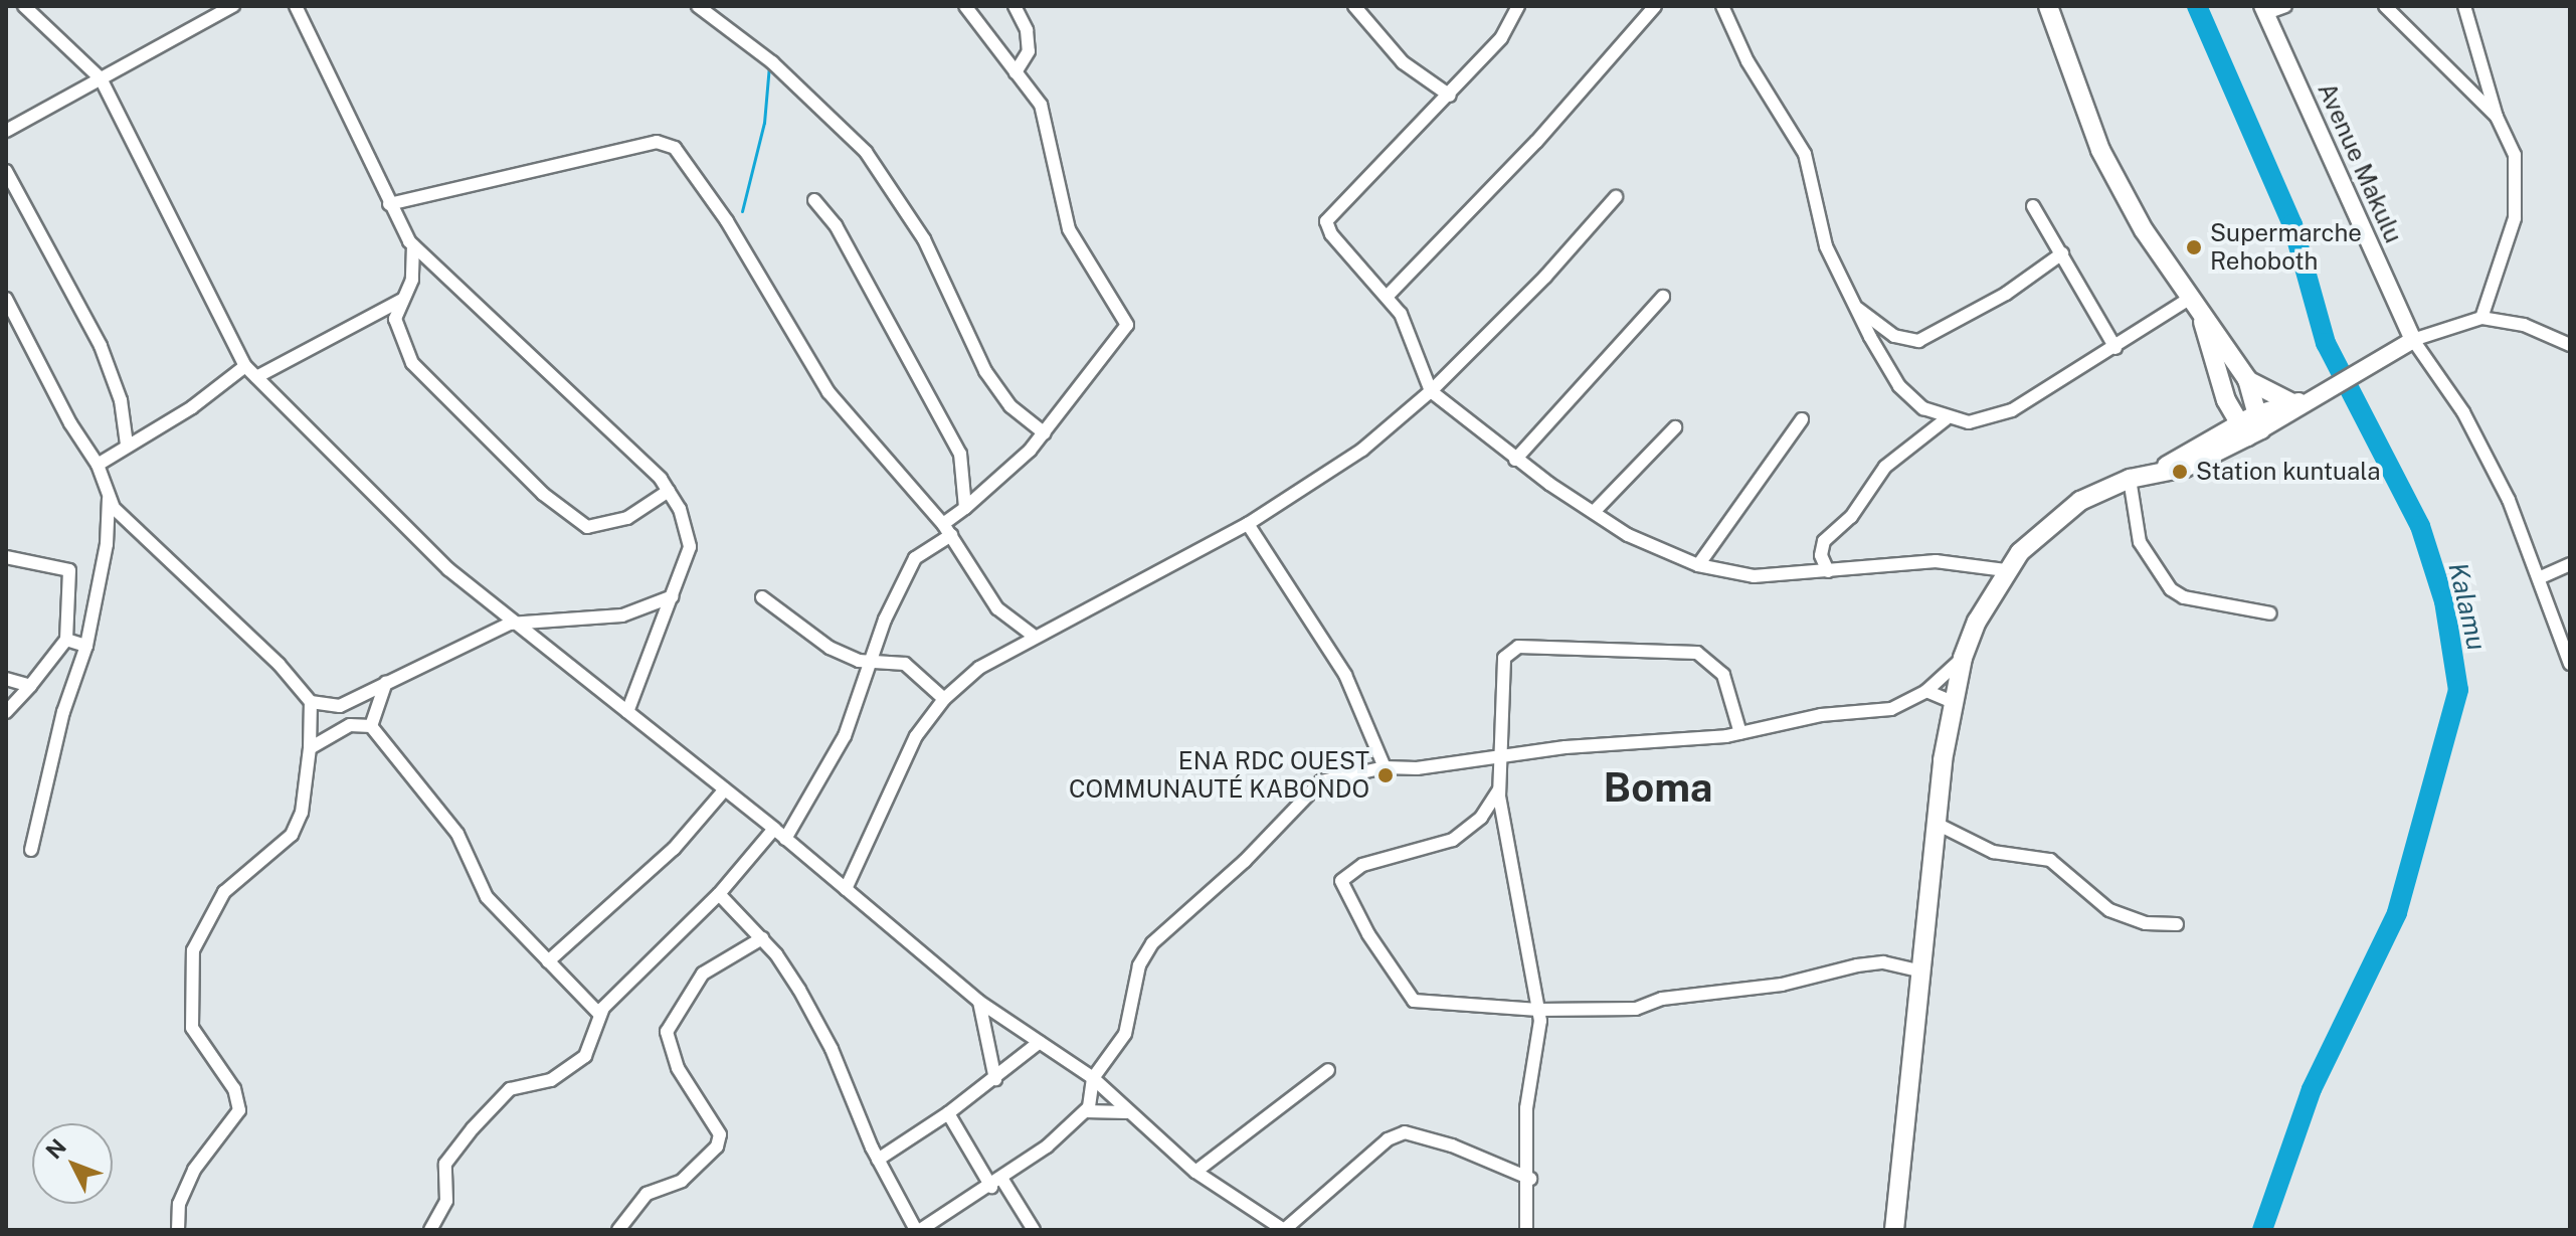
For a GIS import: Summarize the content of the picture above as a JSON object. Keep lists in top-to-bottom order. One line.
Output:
{"streets":{"main road":["Avenue Makulu"]},"districts":["Boma"],"water":["Kalamu"],"places":["Supermarche Rehoboth","Station kuntuala","ENA RDC OUEST COMMUNAUTÉ KABONDO"],"north":"top left"}
